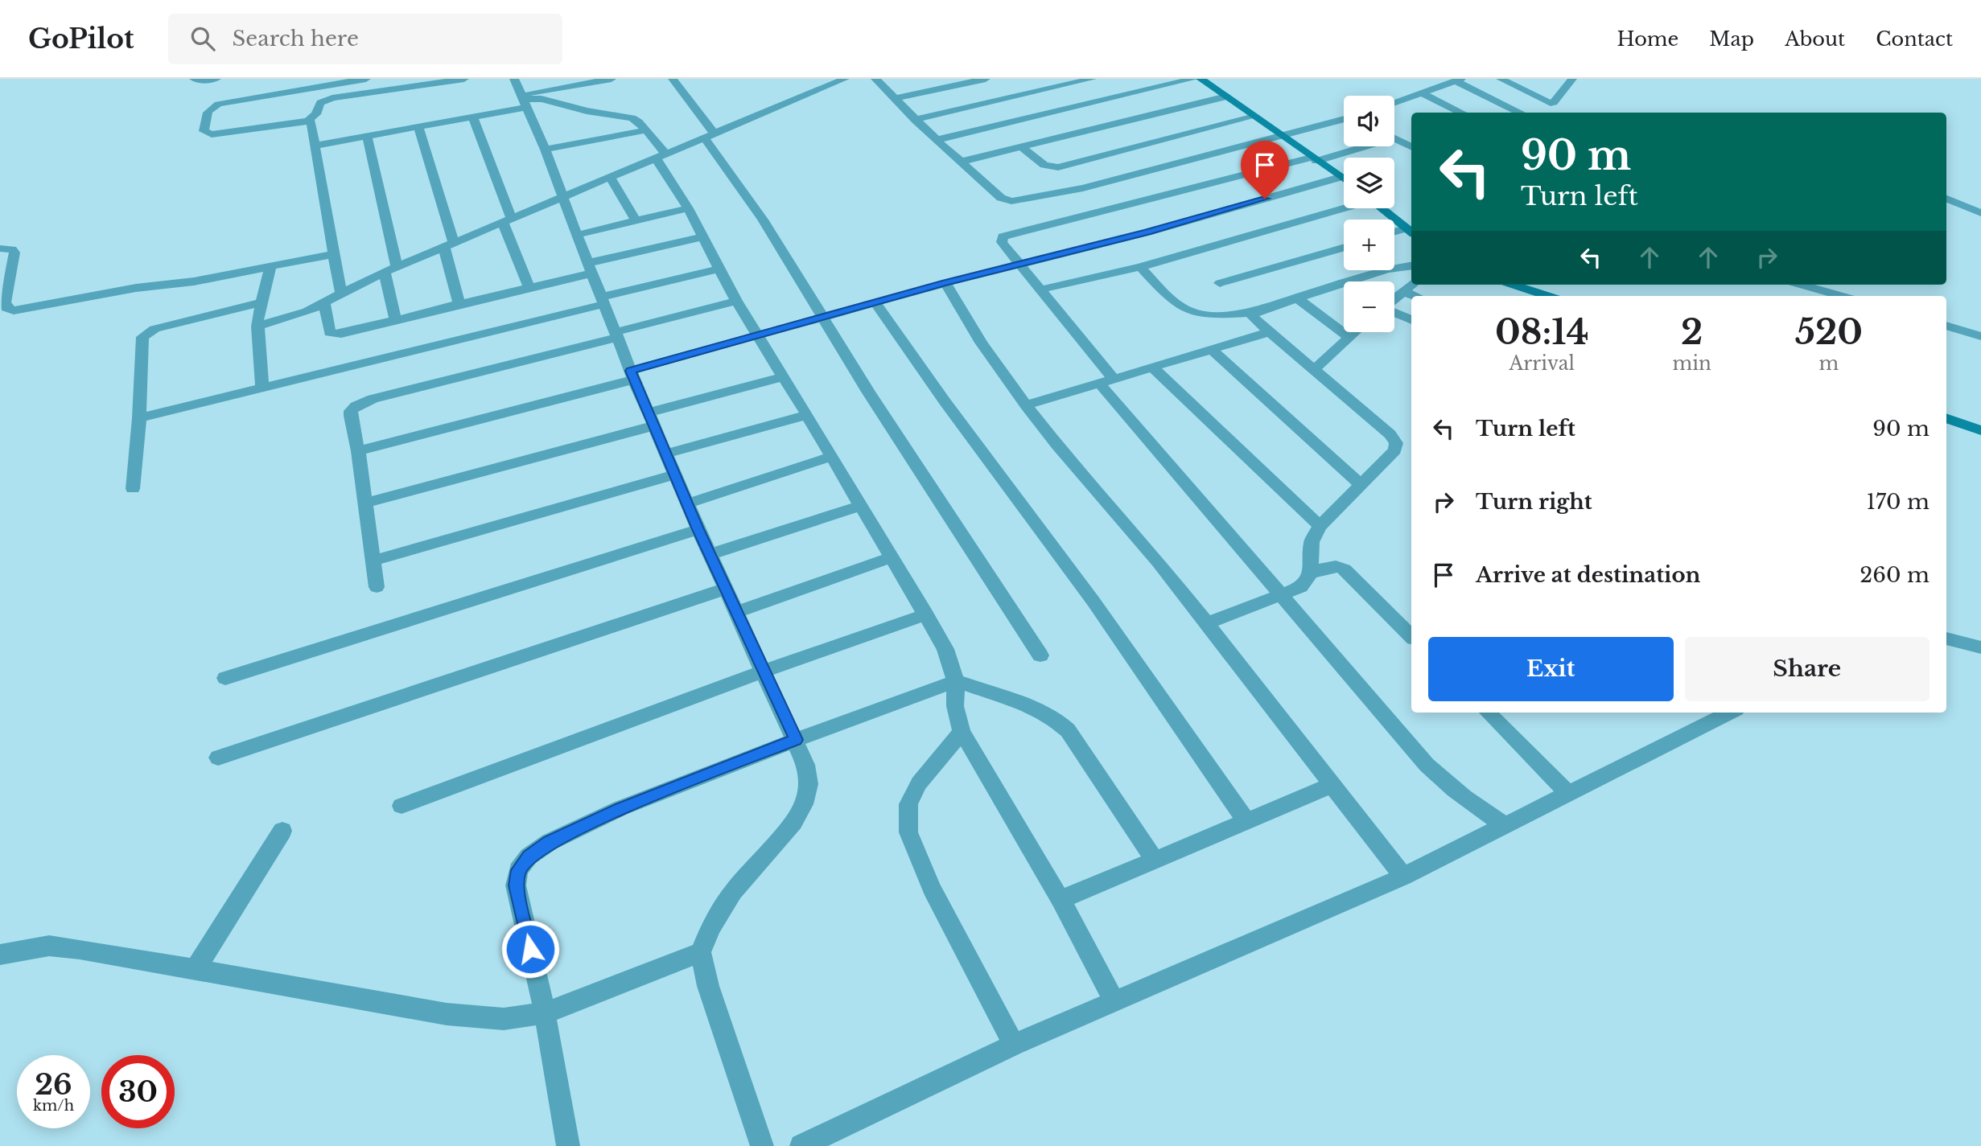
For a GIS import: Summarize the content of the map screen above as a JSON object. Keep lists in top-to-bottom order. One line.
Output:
{"page":{"header":"GoPilot","search":"Search here","nav":["Home","Map","About","Contact"],"map_buttons":["+","−"],"turn":["90 m","Turn left"],"eta":["08:14","Arrival","2","min","520","m"],"list":[{"name":"Turn left","value":"90 m"},{"name":"Turn right","value":"170 m"},{"name":"Arrive at destination","value":"260 m"}],"buttons":["Exit","Share"],"speed":"26 km/h","limit":"30"}}
